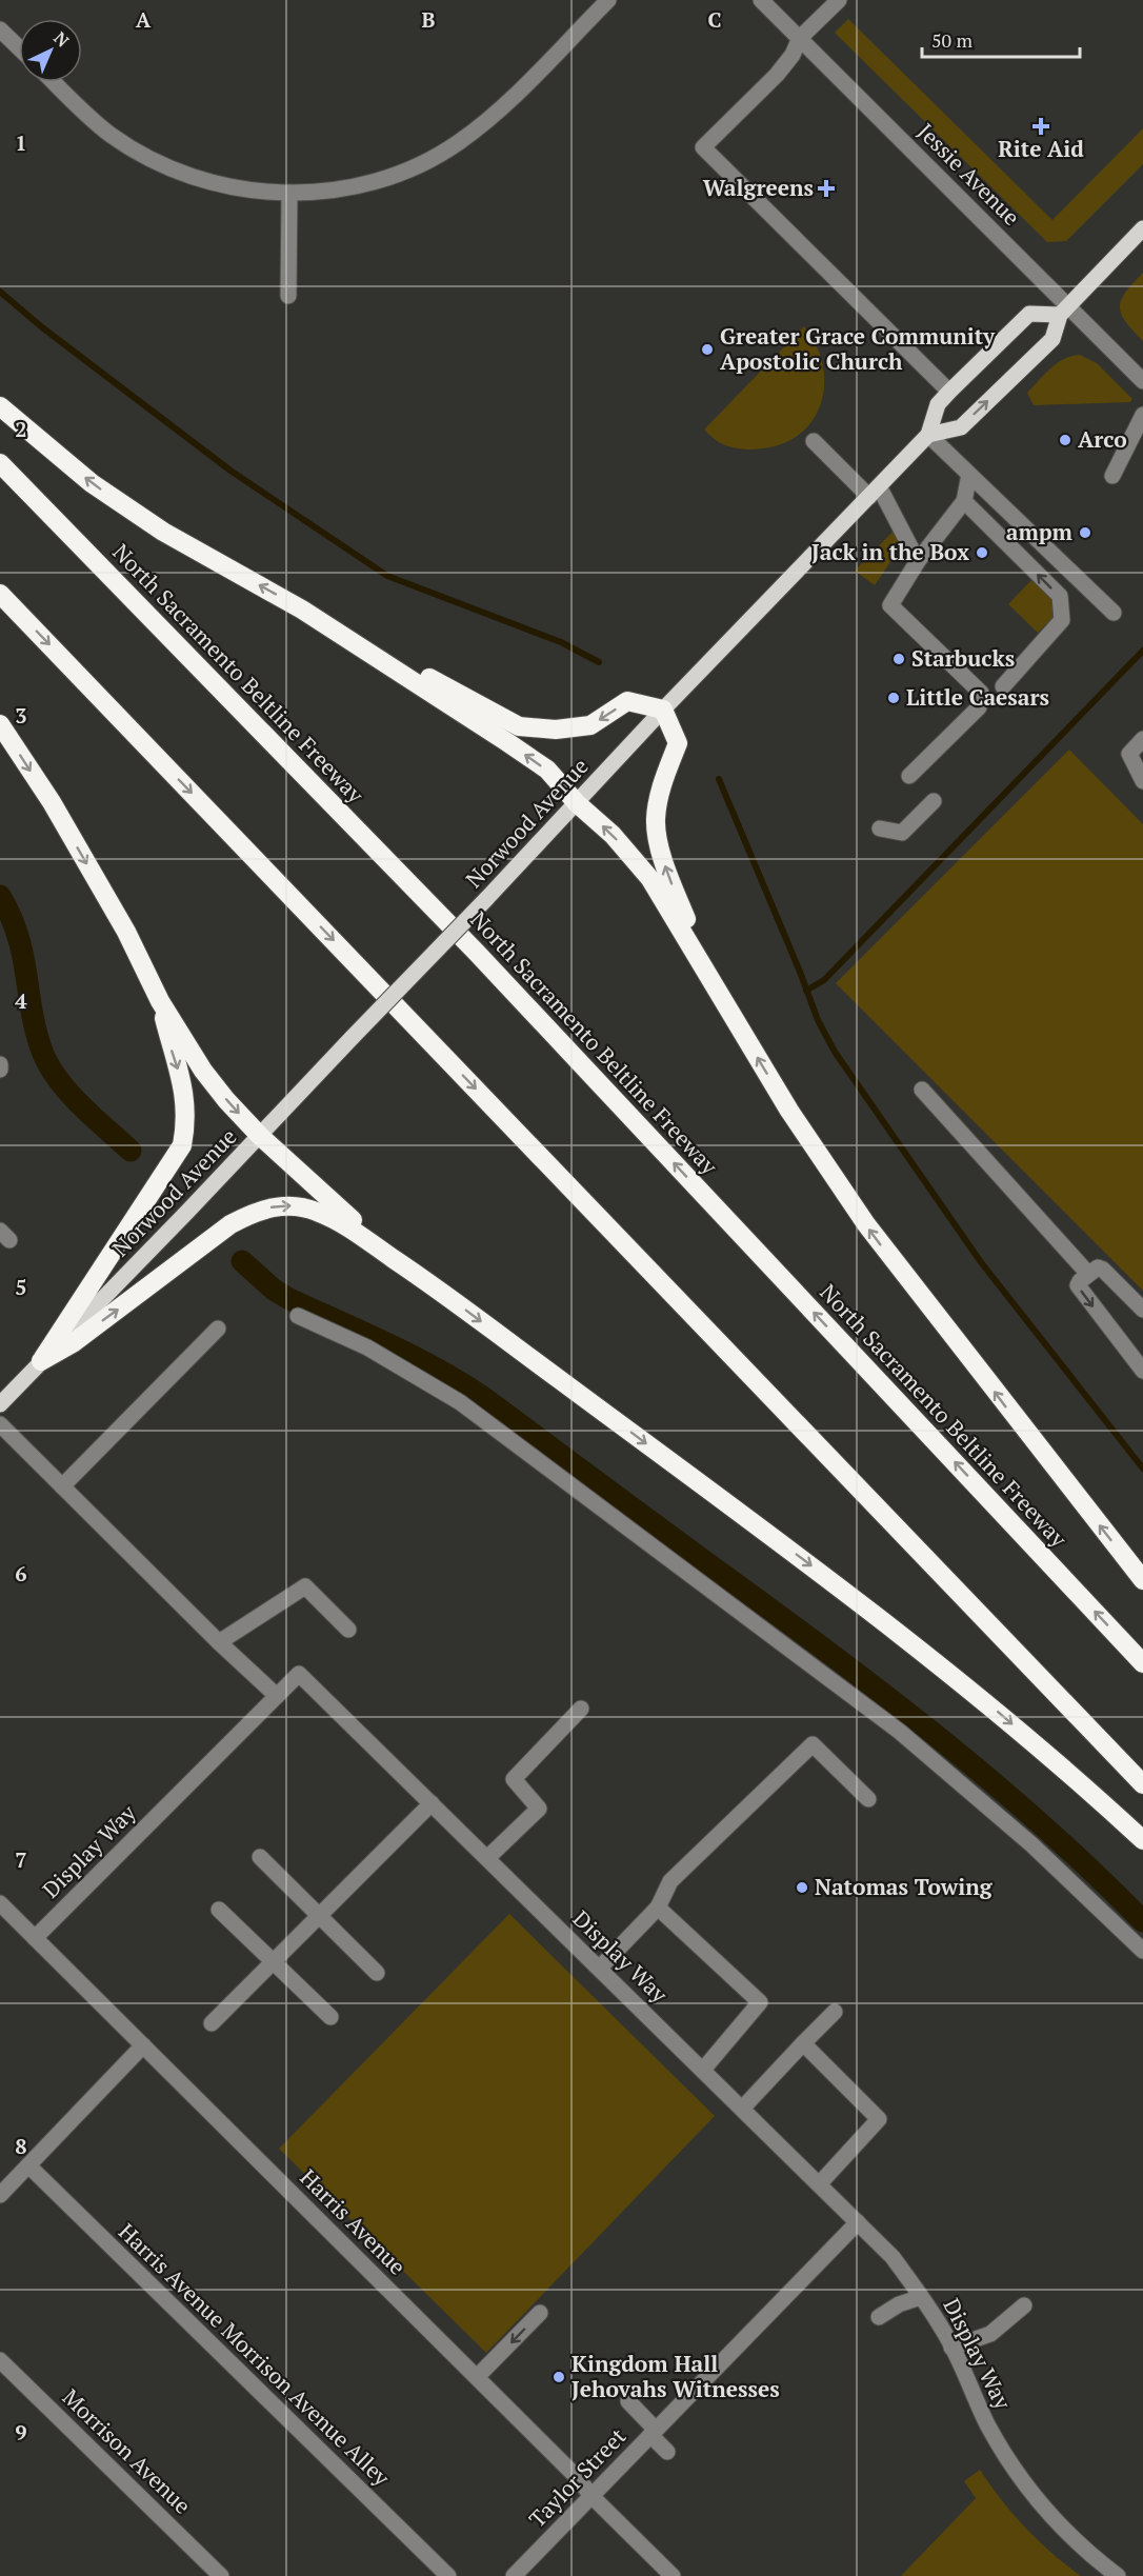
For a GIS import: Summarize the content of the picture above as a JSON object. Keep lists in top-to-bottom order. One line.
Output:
{"streets":{"highway":["North Sacramento Beltline Freeway"],"main road":["Norwood Avenue"],"street":["Jessie Avenue","Display Way","Harris Avenue","Harris Avenue Morrison Avenue Alley","Morrison Avenue","Taylor Street"]},"crossings":[["Jessie Avenue","Norwood Avenue"],["Display Way","Harris Avenue"],["Display Way","Taylor Street"],["Harris Avenue","Taylor Street"]],"places":{"health":["Rite Aid","Walgreens"],"other":["Greater Grace Community Apostolic Church","Arco","ampm","Jack in the Box","Starbucks","Little Caesars","Natomas Towing","Kingdom Hall Jehovahs Witnesses"]},"scale_bar":"50 m","north":"top right","grid":{"columns":["A","B","C"],"rows":["1","2","3","4","5","6","7","8","9"]}}
